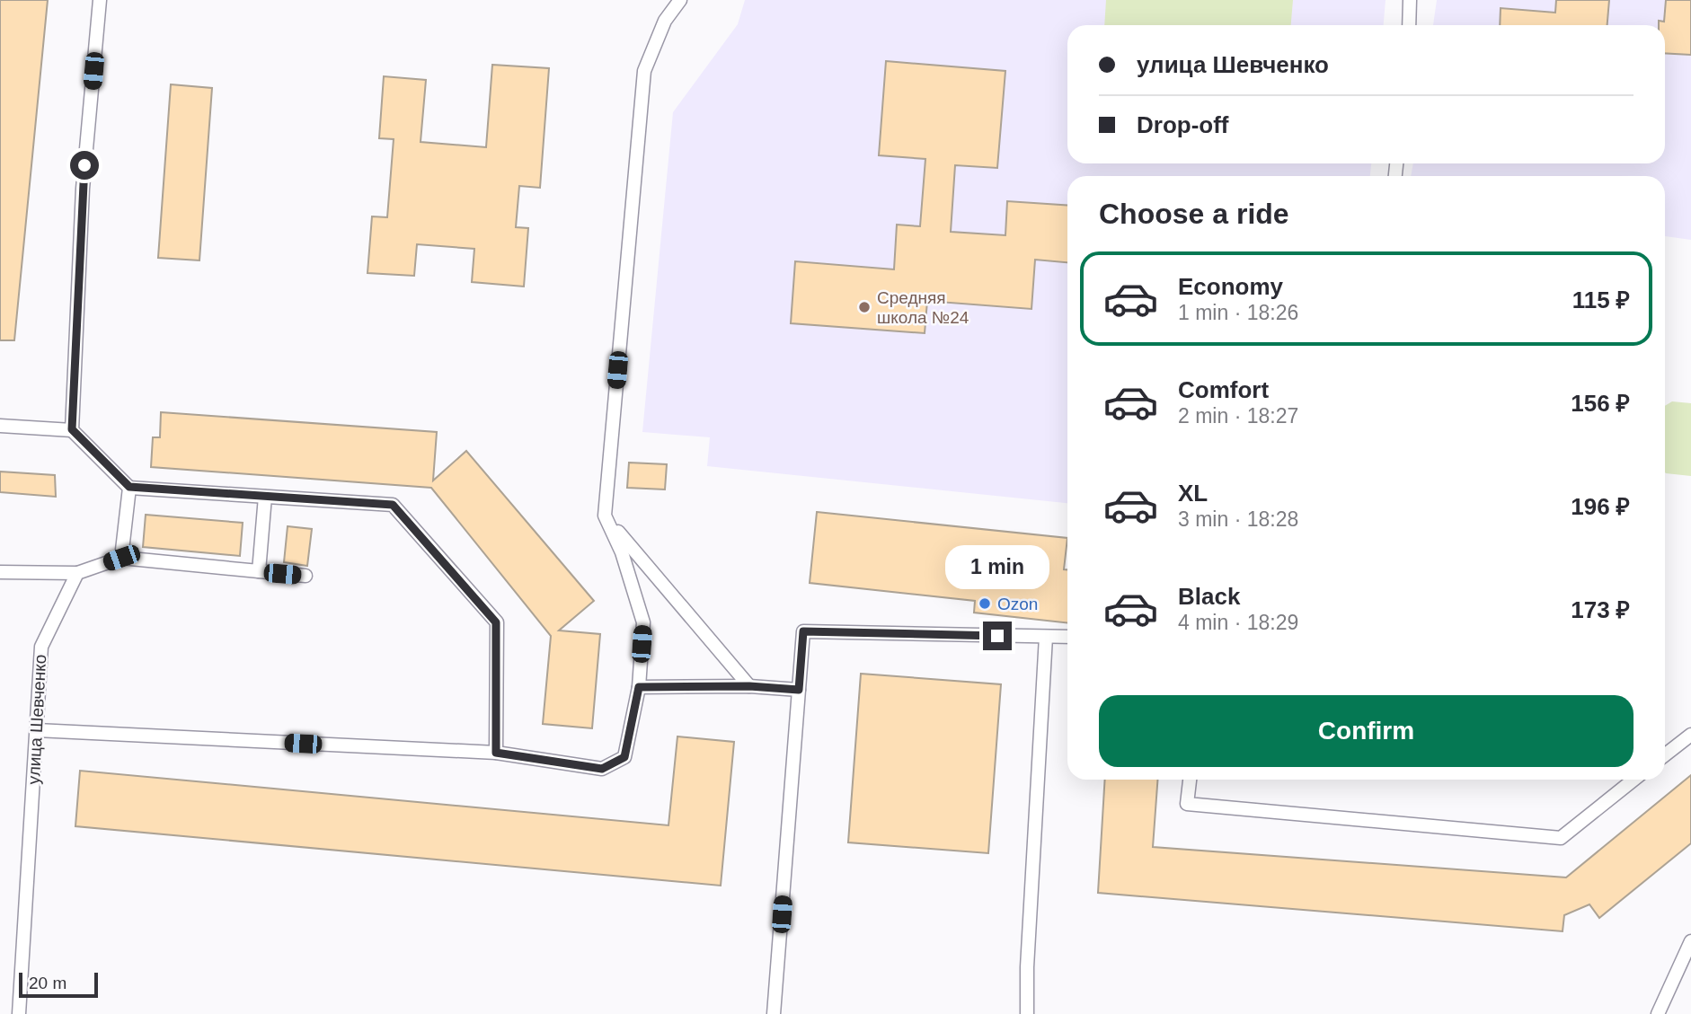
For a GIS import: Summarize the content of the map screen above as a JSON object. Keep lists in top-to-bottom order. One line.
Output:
{"streets":{"lane":["улица Шевченко"]},"places":["Средняя школа №24","Ozon"],"scale_bar":"20 m","page":{"banner":["улица Шевченко","Drop-off"],"heading":"Choose a ride","list":[{"name":"Economy","note":"1 min · 18:26","value":"115 ₽"},{"name":"Comfort","note":"2 min · 18:27","value":"156 ₽"},{"name":"XL","note":"3 min · 18:28","value":"196 ₽"},{"name":"Black","note":"4 min · 18:29","value":"173 ₽"}],"bubble":"1 min","buttons":"Confirm","scale":"20 m"}}
